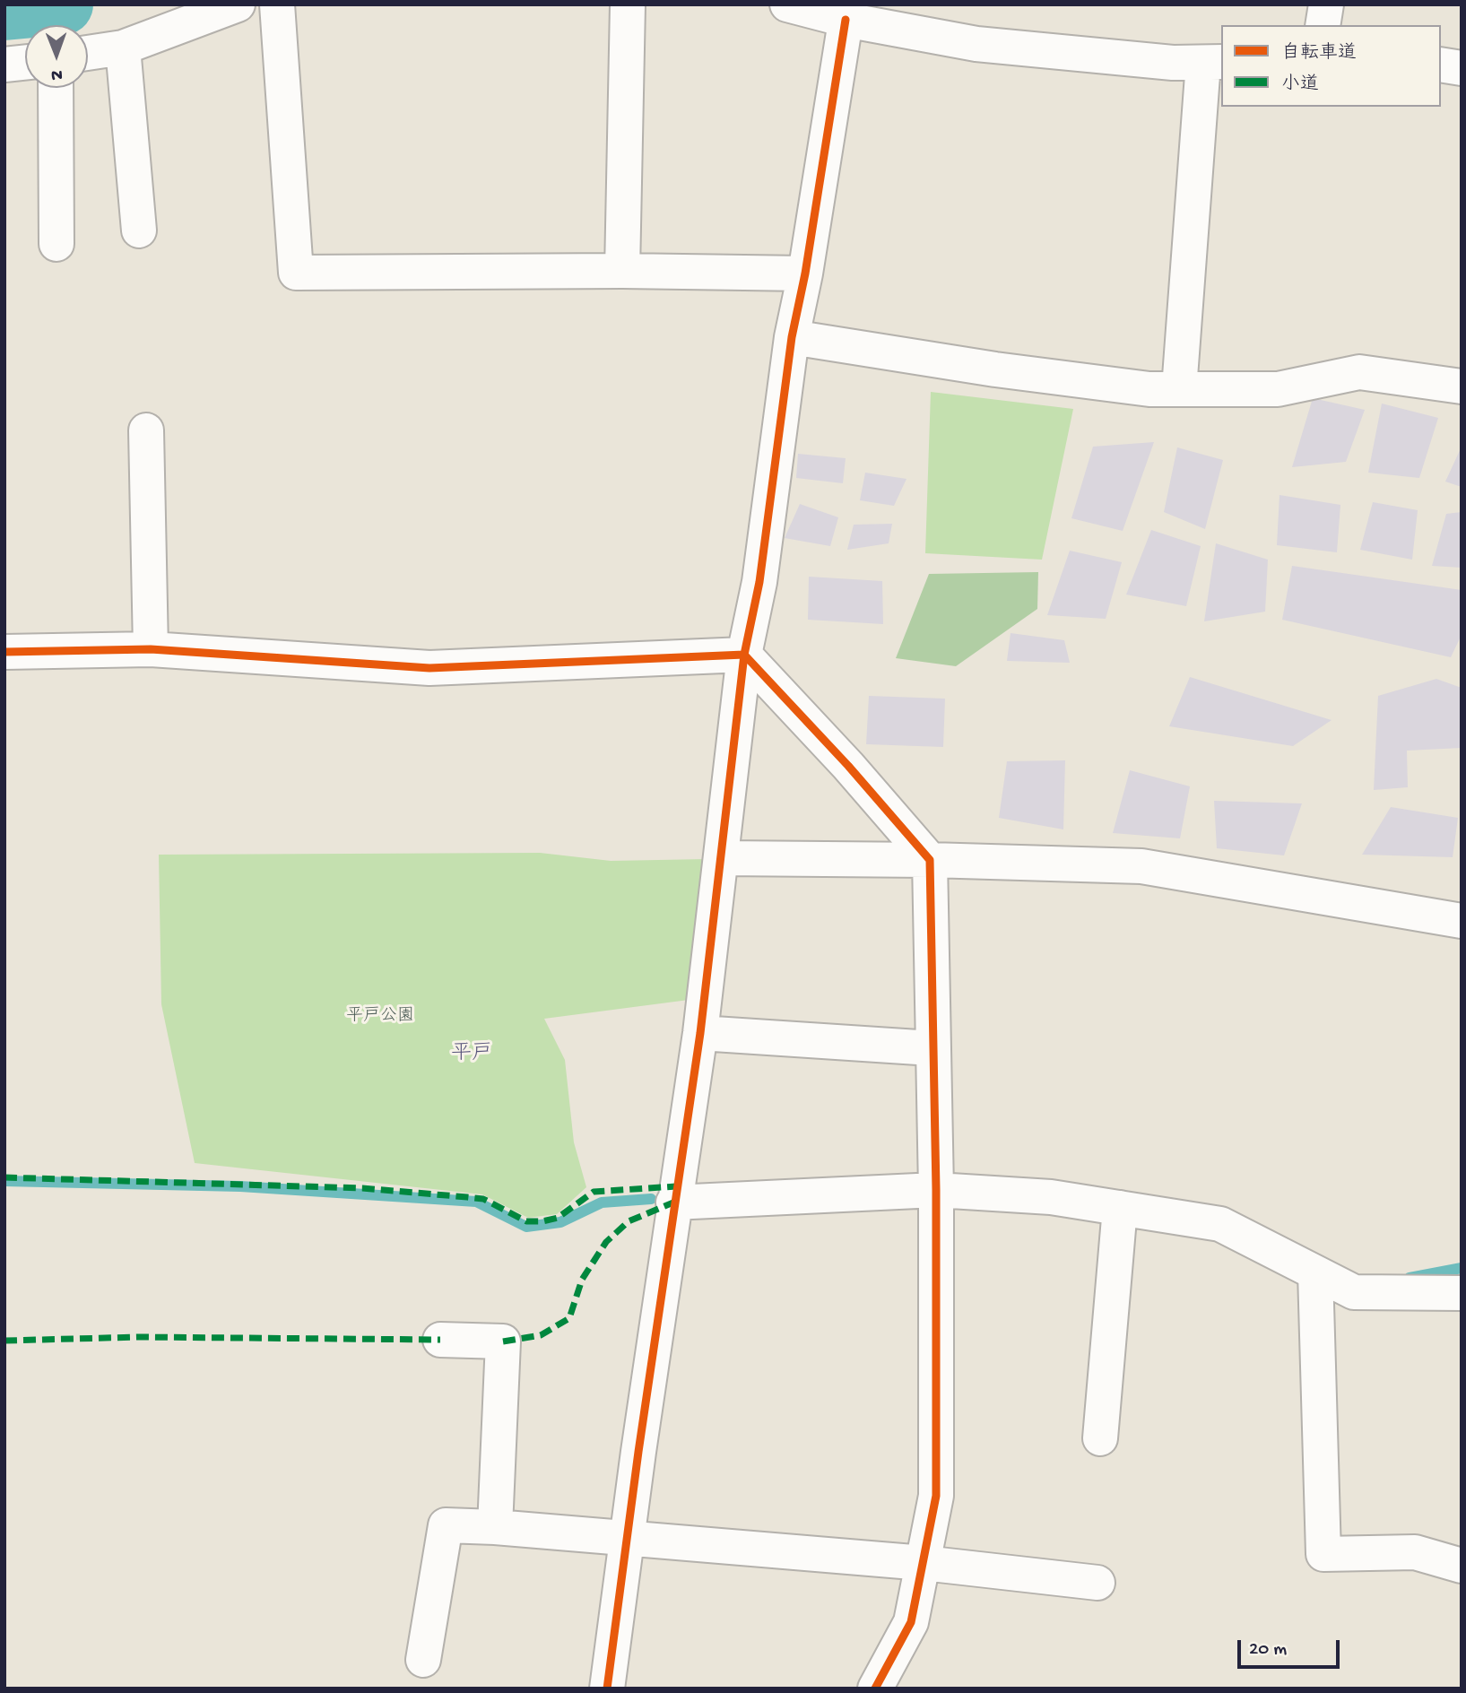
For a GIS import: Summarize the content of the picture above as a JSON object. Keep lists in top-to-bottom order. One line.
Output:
{"districts":["平戸"],"parks":["平戸公園"],"legend":["自転車道","小道"],"scale_bar":"20 m","north":"bottom"}
